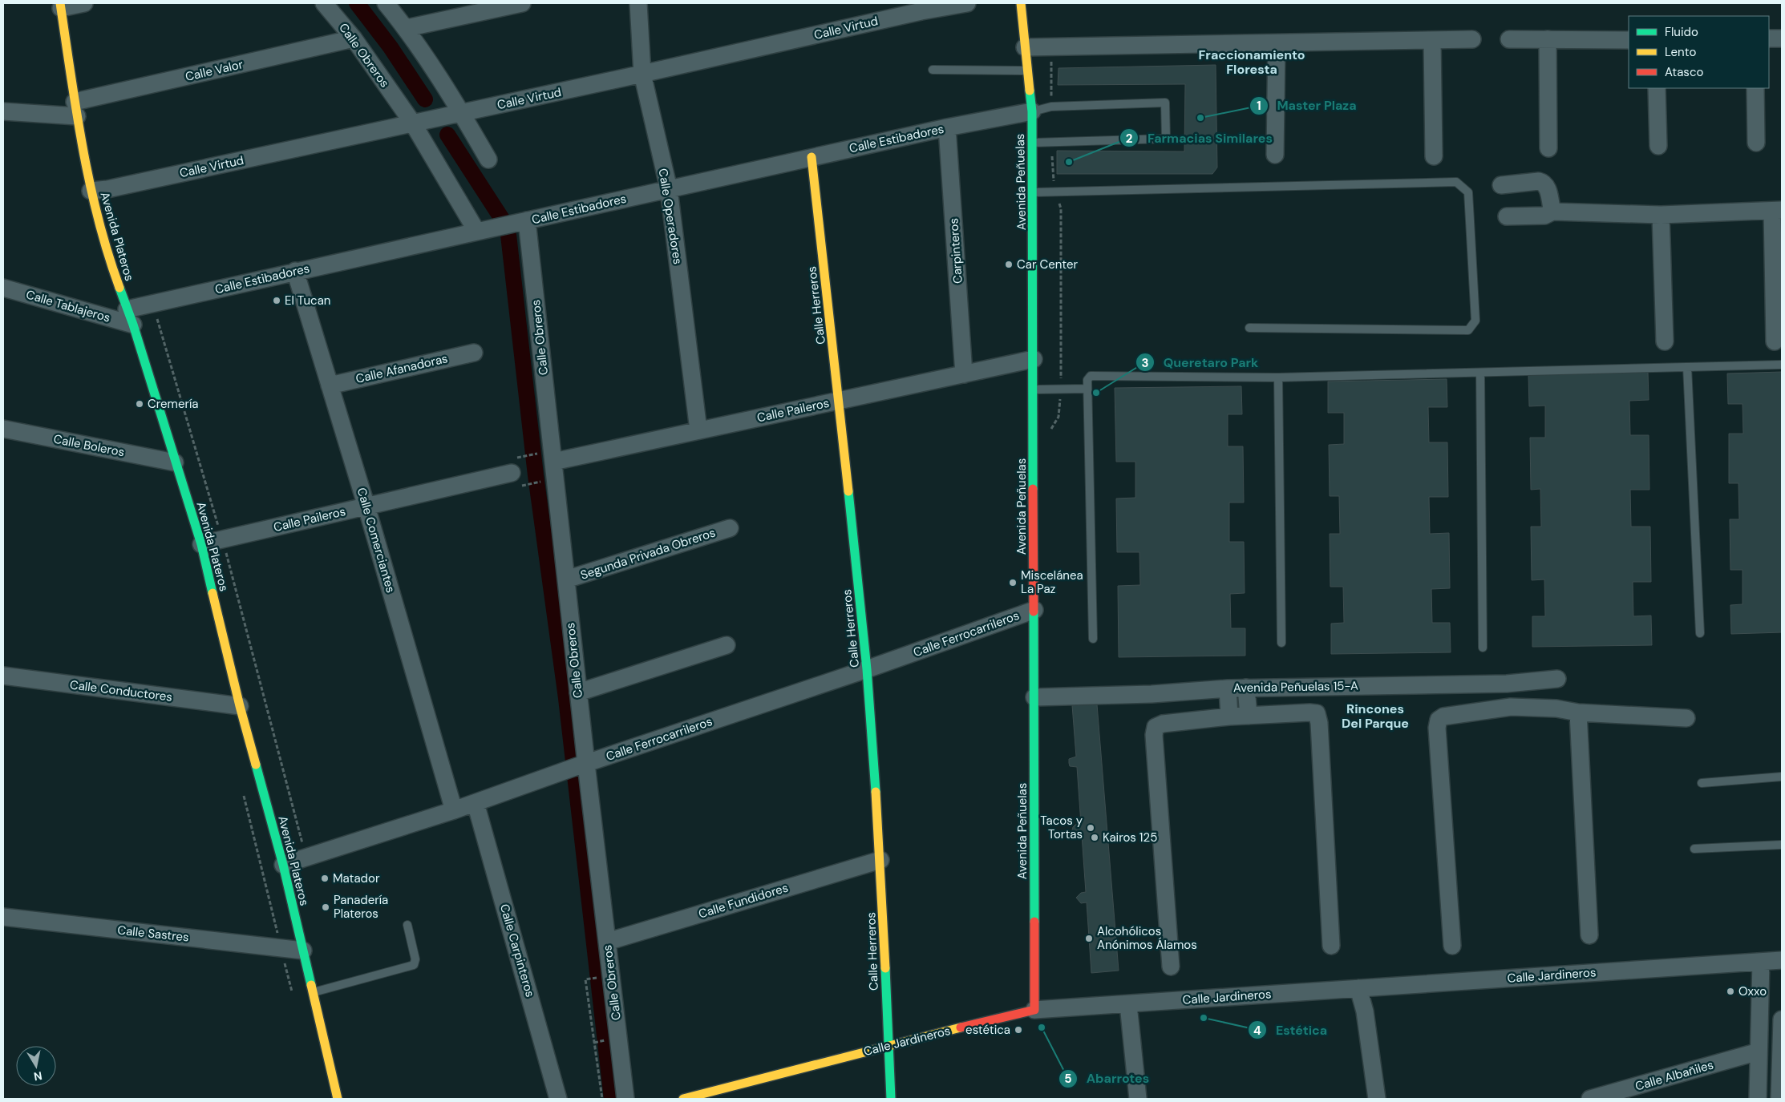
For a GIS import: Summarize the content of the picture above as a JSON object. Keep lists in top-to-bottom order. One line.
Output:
{"streets":{"street":["Calle Virtud","Calle Obreros","Calle Valor","Calle Estibadores","Avenida Peñuelas","Calle Operadores","Avenida Plateros","Carpinteros","Calle Herreros","Calle Tablajeros","Calle Afanadoras","Calle Paileros","Calle Boleros","Calle Comerciantes","Segunda Privada Obreros","Calle Ferrocarrileros","Avenida Peñuelas 15-A","Calle Conductores","Calle Fundidores","Calle Sastres","Calle Carpinteros","Calle Jardineros","Calle Albañiles"]},"crossings":[["Calle Virtud","Calle Obreros"],["Calle Virtud","Calle Operadores"],["Calle Virtud","Avenida Plateros"],["Calle Obreros","Calle Valor"],["Calle Obreros","Calle Estibadores"],["Calle Obreros","Calle Paileros"],["Calle Obreros","Segunda Privada Obreros"],["Calle Obreros","Calle Ferrocarrileros"],["Calle Obreros","Calle Fundidores"],["Calle Valor","Avenida Plateros"],["Calle Estibadores","Avenida Peñuelas"],["Calle Estibadores","Calle Operadores"],["Calle Estibadores","Avenida Plateros"],["Calle Estibadores","Carpinteros"],["Calle Estibadores","Calle Herreros"],["Calle Estibadores","Calle Tablajeros"],["Calle Estibadores","Calle Comerciantes"],["Avenida Peñuelas","Calle Paileros"],["Avenida Peñuelas","Calle Ferrocarrileros"],["Avenida Peñuelas","Avenida Peñuelas 15-A"],["Avenida Peñuelas","Calle Jardineros"],["Calle Operadores","Calle Paileros"],["Avenida Plateros","Calle Tablajeros"],["Avenida Plateros","Calle Paileros"],["Avenida Plateros","Calle Boleros"],["Avenida Plateros","Calle Ferrocarrileros"],["Avenida Plateros","Calle Conductores"],["Avenida Plateros","Calle Sastres"],["Carpinteros","Calle Paileros"],["Calle Herreros","Calle Paileros"],["Calle Herreros","Calle Ferrocarrileros"],["Calle Herreros","Calle Fundidores"],["Calle Herreros","Calle Jardineros"],["Calle Afanadoras","Calle Comerciantes"],["Calle Paileros","Calle Comerciantes"],["Calle Comerciantes","Calle Ferrocarrileros"],["Calle Ferrocarrileros","Calle Carpinteros"]],"districts":["Fraccionamiento Floresta","Rincones Del Parque"],"places":["Master Plaza","Farmacias Similares","Car Center","El Tucan","Queretaro Park","Cremería","Miscelánea La Paz","Tacos y Tortas","Kairos 125","Matador","Panadería Plateros","Alcohólicos Anónimos Álamos","Oxxo","Estética","Abarrotes","estética"],"legend":["Fluido","Lento","Atasco"],"north":"bottom"}
